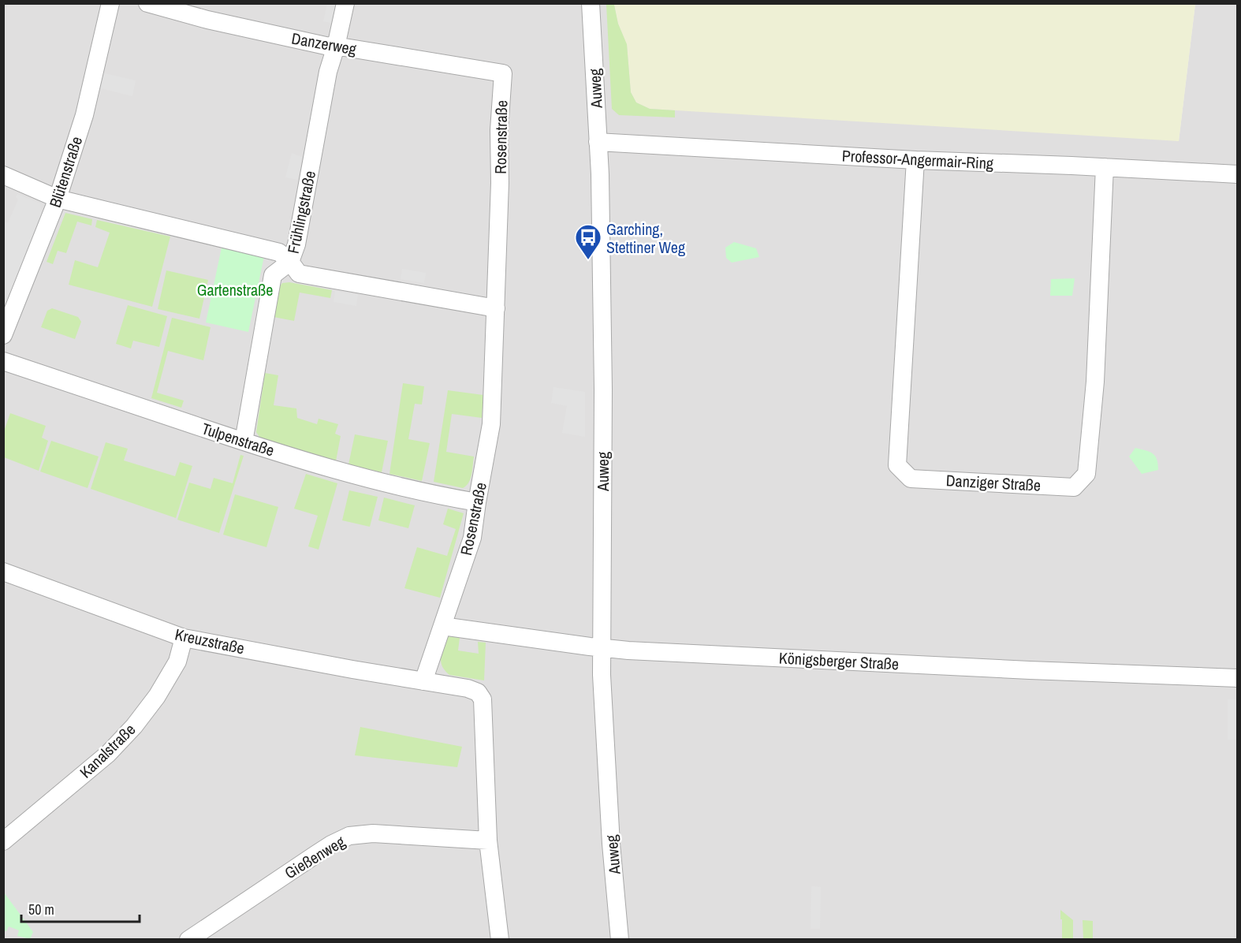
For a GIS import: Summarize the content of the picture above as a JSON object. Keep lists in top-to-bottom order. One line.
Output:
{"streets":{"street":["Danzerweg","Auweg","Rosenstraße","Professor-Angermair-Ring","Blütenstraße","Frühlingstraße","Tulpenstraße","Danziger Straße","Kreuzstraße","Königsberger Straße","Kanalstraße","Gießenweg"]},"crossings":[["Danzerweg","Rosenstraße"],["Danzerweg","Frühlingstraße"],["Auweg","Professor-Angermair-Ring"],["Auweg","Königsberger Straße"],["Rosenstraße","Tulpenstraße"],["Rosenstraße","Kreuzstraße"],["Rosenstraße","Königsberger Straße"],["Professor-Angermair-Ring","Danziger Straße"],["Frühlingstraße","Tulpenstraße"],["Kreuzstraße","Kanalstraße"]],"parks":["Gartenstraße"],"places":{"bus stop":["Garching, Stettiner Weg"]},"scale_bar":"50 m"}
